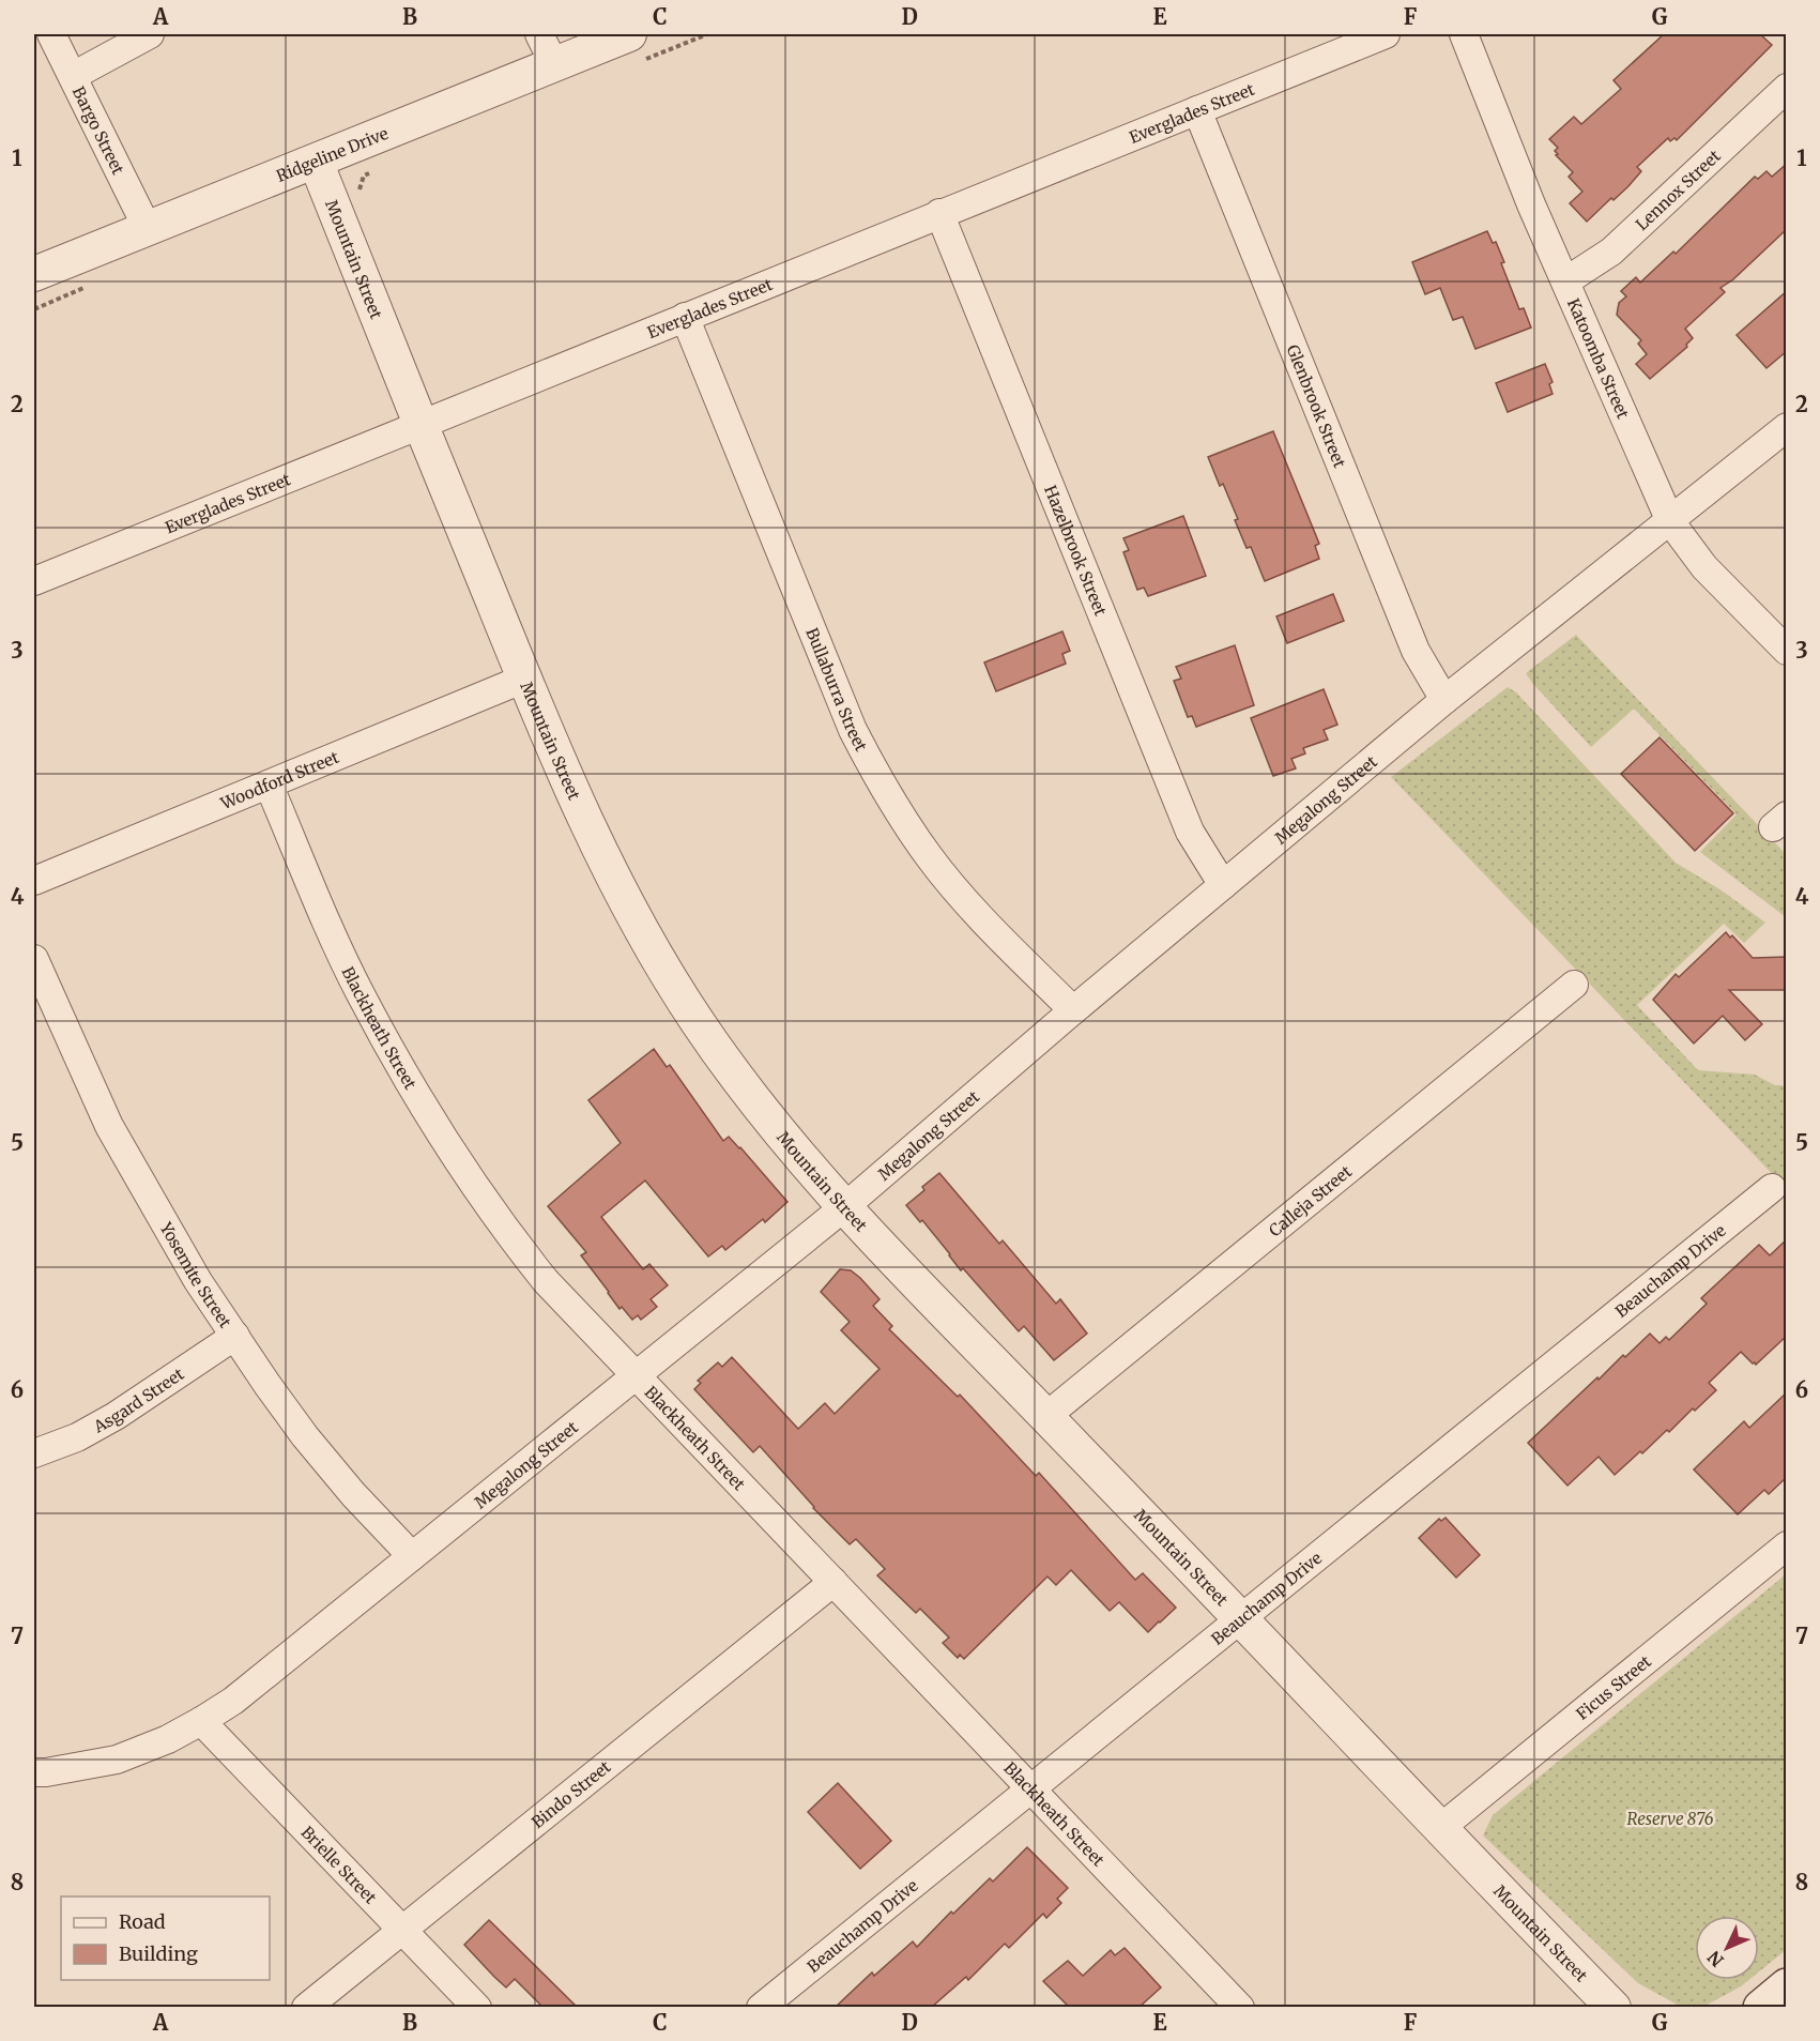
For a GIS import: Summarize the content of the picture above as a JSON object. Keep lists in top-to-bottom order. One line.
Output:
{"streets":{"street":["Everglades Street","Bargo Street","Ridgeline Drive","Lennox Street","Mountain Street","Katoomba Street","Glenbrook Street","Hazelbrook Street","Bullaburra Street","Woodford Street","Megalong Street","Blackheath Street","Calleja Street","Beauchamp Drive","Yosemite Street","Asgard Street","Ficus Street","Bindo Street","Brielle Street"]},"crossings":[["Everglades Street","Mountain Street"],["Everglades Street","Glenbrook Street"],["Everglades Street","Hazelbrook Street"],["Everglades Street","Bullaburra Street"],["Bargo Street","Ridgeline Drive"],["Ridgeline Drive","Mountain Street"],["Lennox Street","Katoomba Street"],["Mountain Street","Woodford Street"],["Mountain Street","Megalong Street"],["Mountain Street","Calleja Street"],["Mountain Street","Beauchamp Drive"],["Mountain Street","Ficus Street"],["Katoomba Street","Megalong Street"],["Glenbrook Street","Megalong Street"],["Hazelbrook Street","Megalong Street"],["Bullaburra Street","Megalong Street"],["Woodford Street","Blackheath Street"],["Megalong Street","Blackheath Street"],["Megalong Street","Yosemite Street"],["Megalong Street","Brielle Street"],["Blackheath Street","Beauchamp Drive"],["Blackheath Street","Bindo Street"],["Yosemite Street","Asgard Street"],["Bindo Street","Brielle Street"]],"parks":["Reserve 876"],"legend":["Road","Building"],"north":"bottom left","grid":{"columns":["A","B","C","D","E","F","G"],"rows":["1","2","3","4","5","6","7","8"]}}
